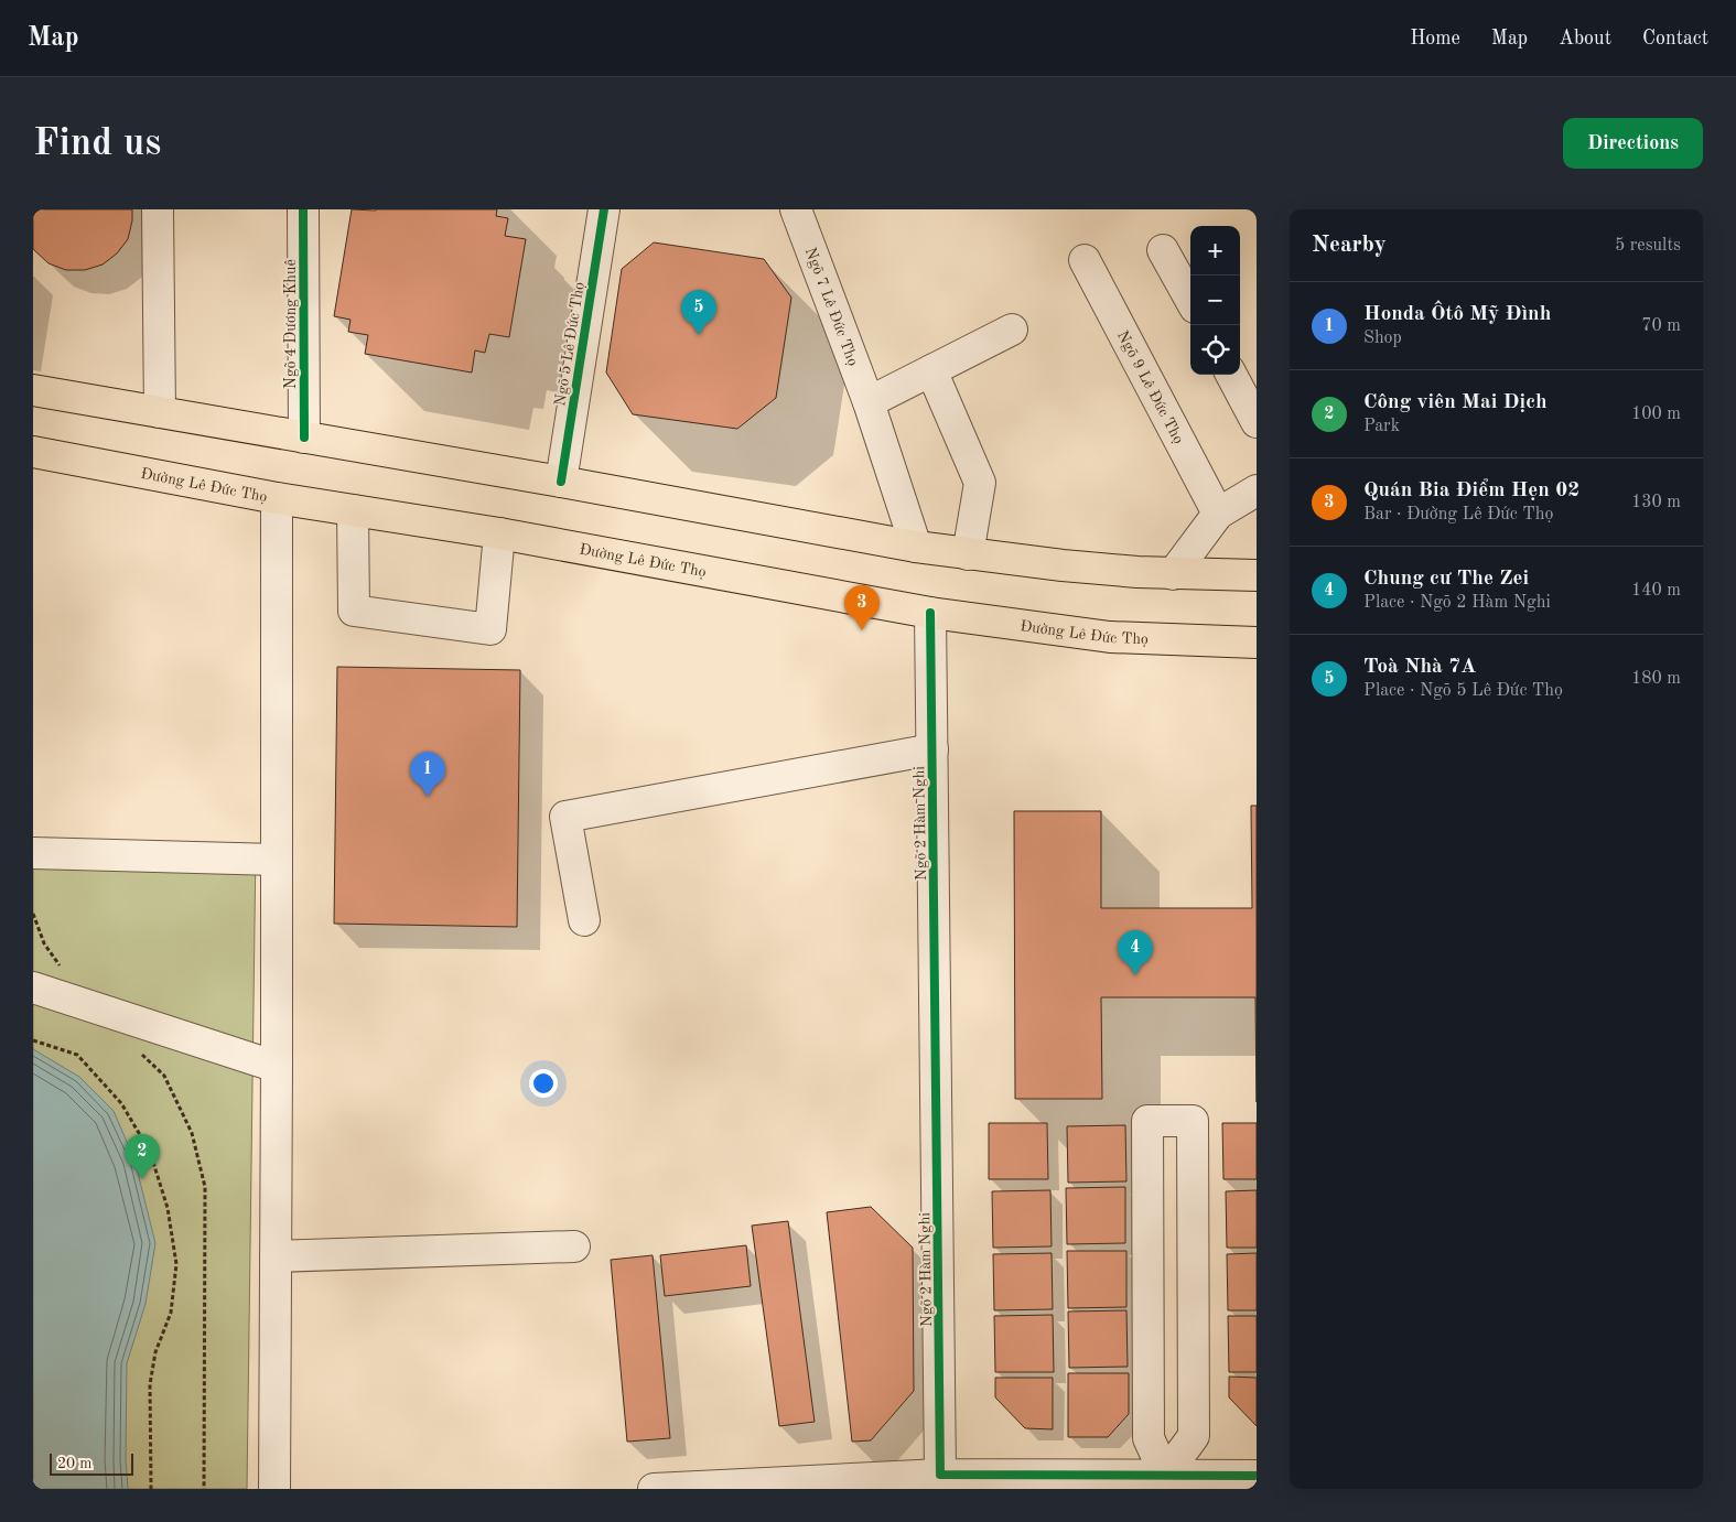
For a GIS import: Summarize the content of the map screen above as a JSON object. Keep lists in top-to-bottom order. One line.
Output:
{"streets":{"main road":["Đường Lê Đức Thọ"],"street":["Ngõ 7 Lê Đức Thọ","Ngõ 4 Dương Khuê","Ngõ 5 Lê Đức Thọ","Ngõ 9 Lê Đức Thọ","Ngõ 2 Hàm Nghi"]},"crossings":[["Đường Lê Đức Thọ","Ngõ 2 Hàm Nghi"]],"scale_bar":"20 m","page":{"header":"Map","nav":["Home","Map","About","Contact"],"buttons":"Directions","title":"Find us","heading":["Nearby","5 results"],"map_buttons":["+","−"],"list":[{"mark":"1","name":"Honda Ôtô Mỹ Đình","note":"Shop","value":"70 m"},{"mark":"2","name":"Công viên Mai Dịch","note":"Park","value":"100 m"},{"mark":"3","name":"Quán Bia Điểm Hẹn 02","note":"Bar · Đường Lê Đức Thọ","value":"130 m"},{"mark":"4","name":"Chung cư The Zei","note":"Place · Ngõ 2 Hàm Nghi","value":"140 m"},{"mark":"5","name":"Toà Nhà 7A","note":"Place · Ngõ 5 Lê Đức Thọ","value":"180 m"}],"pins":["5","3","1","4","2"],"scale":"20 m"}}
